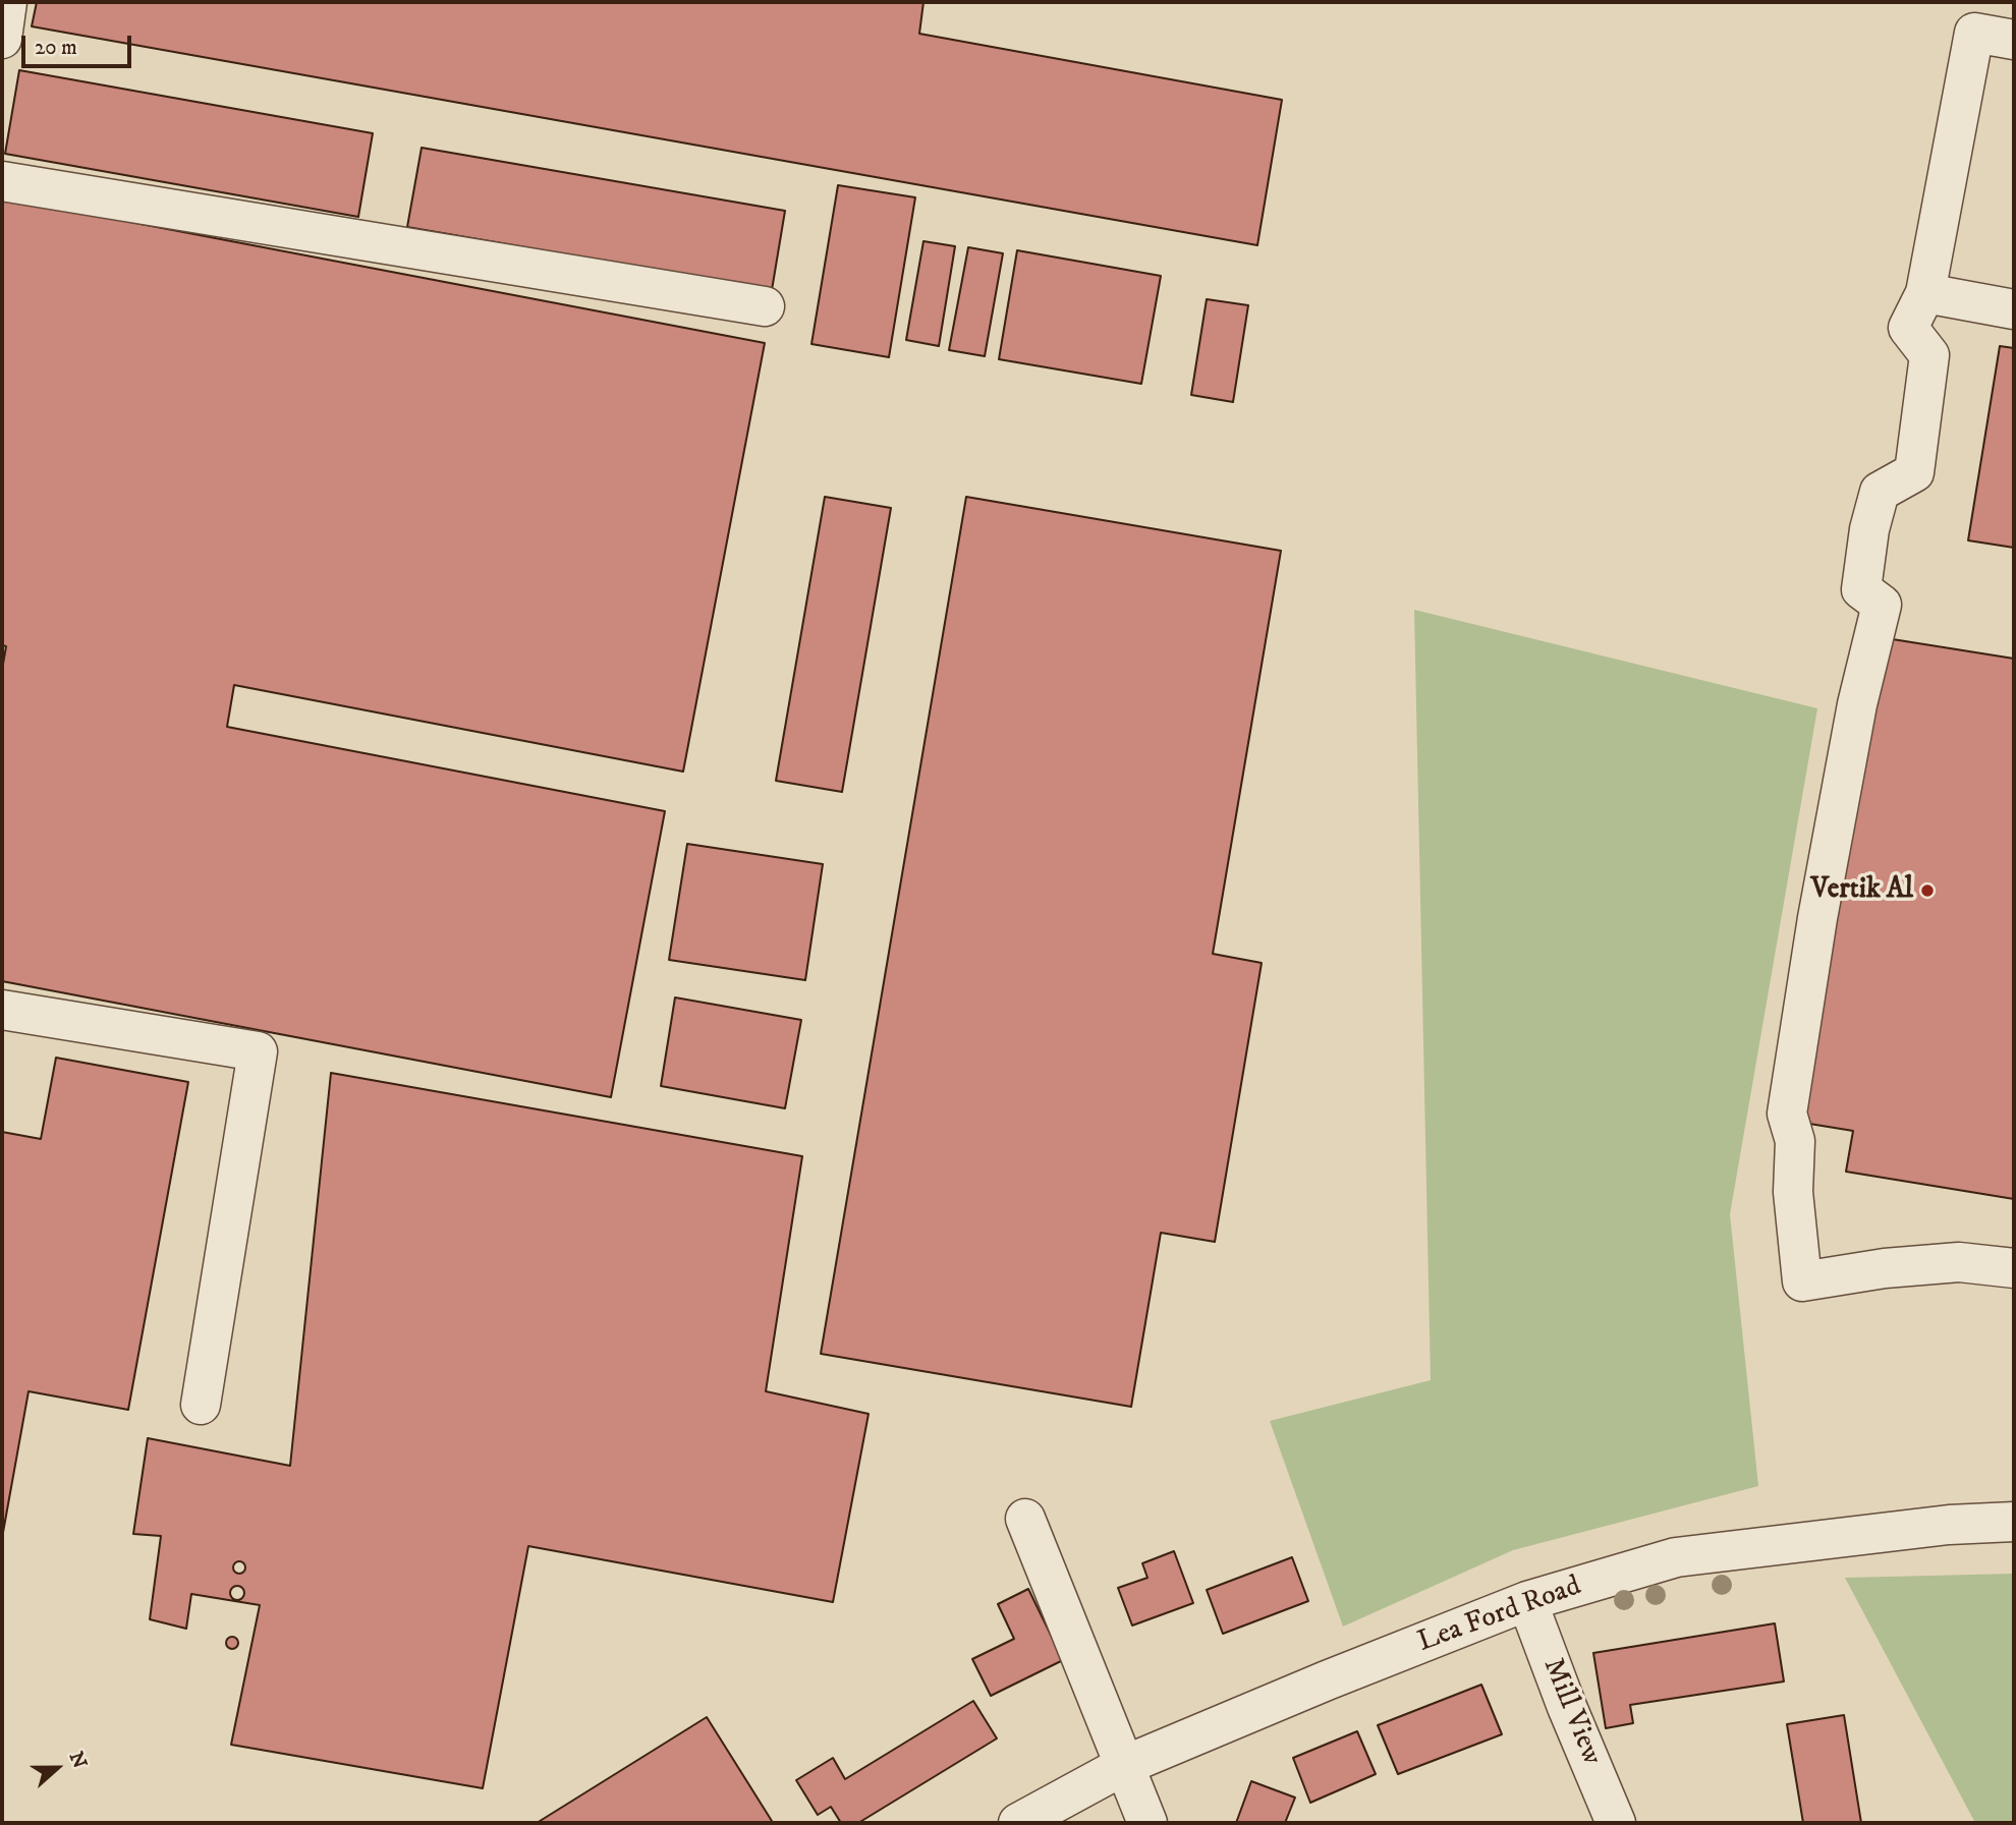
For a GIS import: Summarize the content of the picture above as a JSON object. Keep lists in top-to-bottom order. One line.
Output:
{"streets":{"street":["Lea Ford Road","Mill View"]},"crossings":[["Lea Ford Road","Mill View"]],"places":["Vertik Al"],"scale_bar":"20 m","north":"right"}
